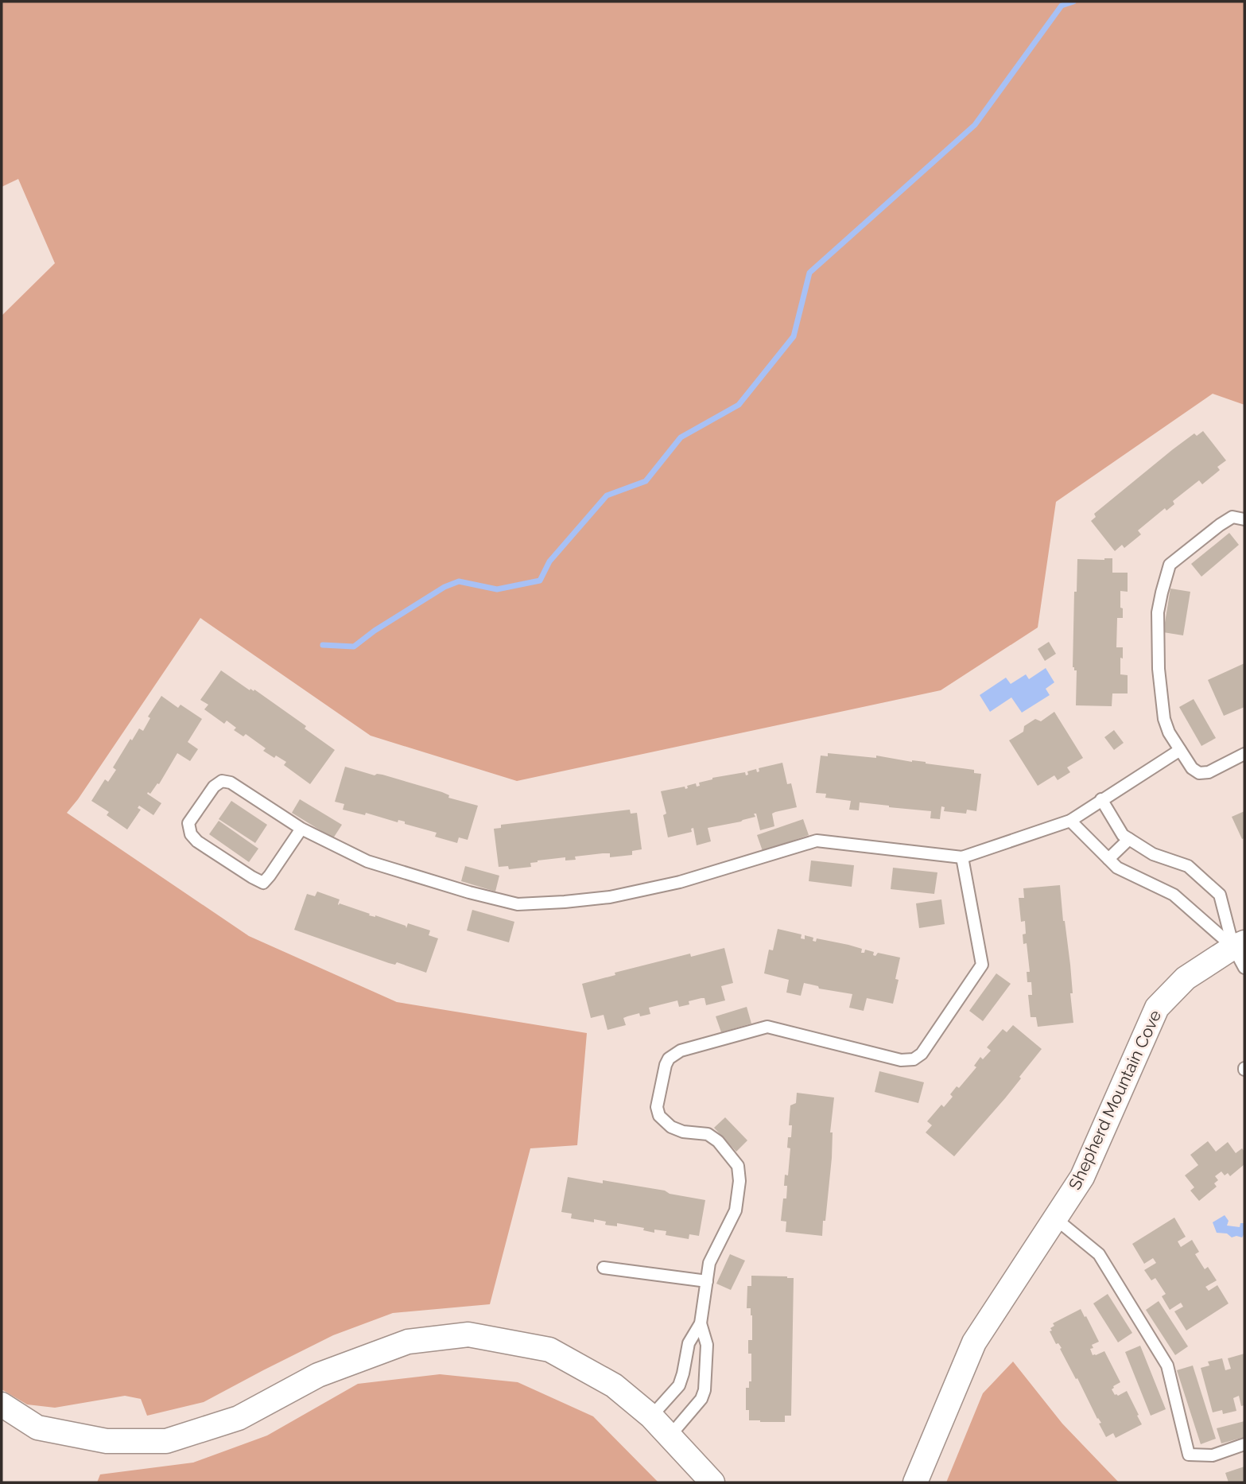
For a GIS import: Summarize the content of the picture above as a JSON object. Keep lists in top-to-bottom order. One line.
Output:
{"streets":{"street":["Shepherd Mountain Cove"]}}
